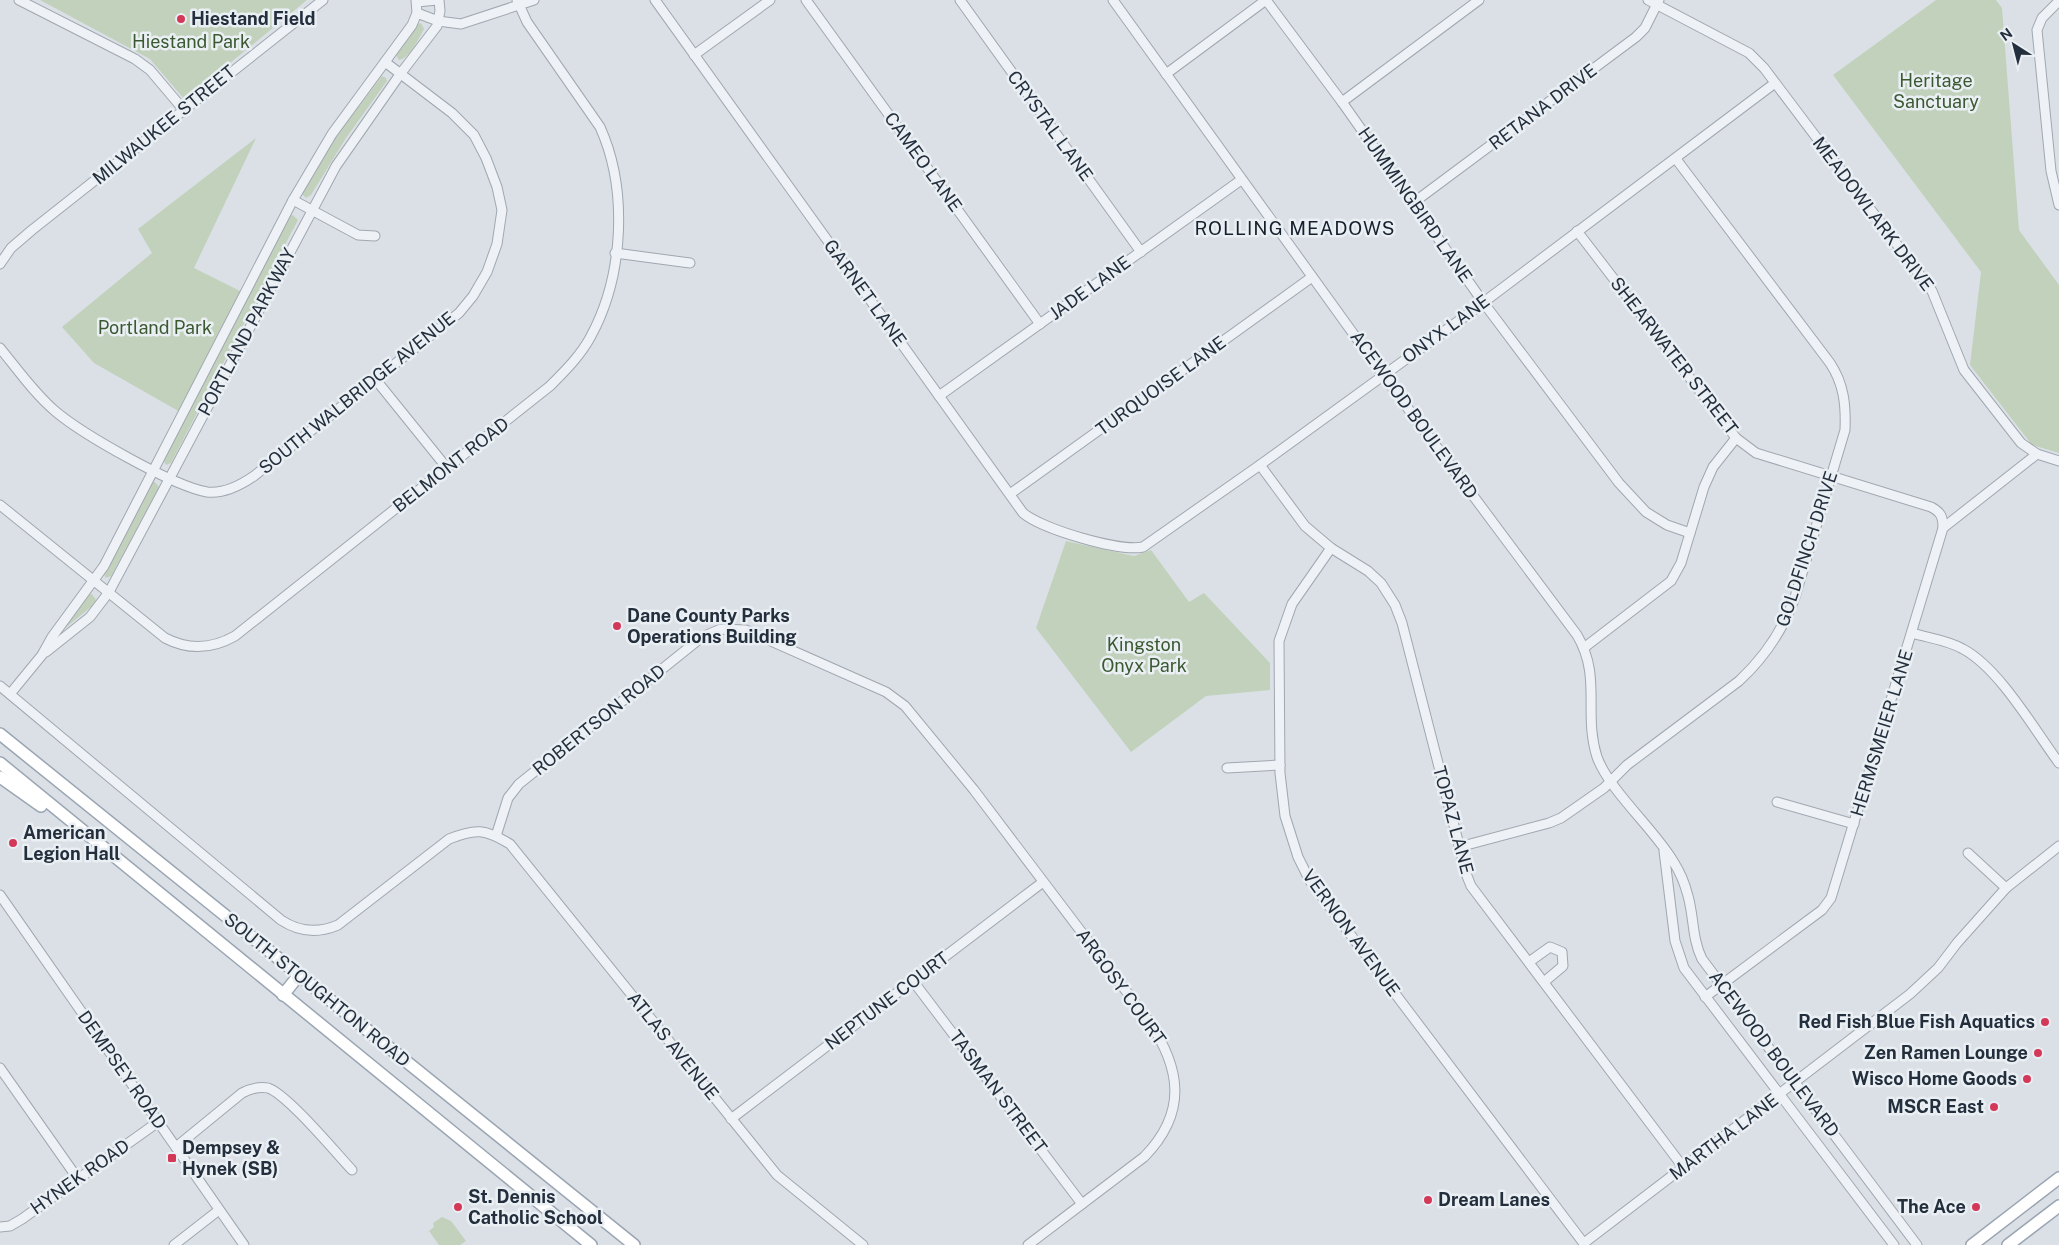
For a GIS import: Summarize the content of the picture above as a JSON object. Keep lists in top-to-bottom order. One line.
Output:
{"streets":{"main road":["SOUTH STOUGHTON ROAD"],"street":["RETANA DRIVE","MILWAUKEE STREET","CRYSTAL LANE","CAMEO LANE","HUMMINGBIRD LANE","MEADOWLARK DRIVE","JADE LANE","GARNET LANE","ONYX LANE","PORTLAND PARKWAY","SHEARWATER STREET","TURQUOISE LANE","SOUTH WALBRIDGE AVENUE","ACEWOOD BOULEVARD","BELMONT ROAD","GOLDFINCH DRIVE","ROBERTSON ROAD","HERMSMEIER LANE","TOPAZ LANE","VERNON AVENUE","ARGOSY COURT","NEPTUNE COURT","ATLAS AVENUE","DEMPSEY ROAD","TASMAN STREET","MARTHA LANE","HYNEK ROAD"]},"crossings":[["RETANA DRIVE","HUMMINGBIRD LANE"],["RETANA DRIVE","MEADOWLARK DRIVE"],["CRYSTAL LANE","JADE LANE"],["CAMEO LANE","JADE LANE"],["HUMMINGBIRD LANE","ONYX LANE"],["MEADOWLARK DRIVE","ONYX LANE"],["JADE LANE","GARNET LANE"],["JADE LANE","ACEWOOD BOULEVARD"],["GARNET LANE","ONYX LANE"],["GARNET LANE","TURQUOISE LANE"],["ONYX LANE","SHEARWATER STREET"],["ONYX LANE","ACEWOOD BOULEVARD"],["ONYX LANE","GOLDFINCH DRIVE"],["ONYX LANE","TOPAZ LANE"],["PORTLAND PARKWAY","SOUTH WALBRIDGE AVENUE"],["PORTLAND PARKWAY","BELMONT ROAD"],["SHEARWATER STREET","GOLDFINCH DRIVE"],["SHEARWATER STREET","HERMSMEIER LANE"],["TURQUOISE LANE","ACEWOOD BOULEVARD"],["ACEWOOD BOULEVARD","GOLDFINCH DRIVE"],["ACEWOOD BOULEVARD","HERMSMEIER LANE"],["ACEWOOD BOULEVARD","MARTHA LANE"],["GOLDFINCH DRIVE","TOPAZ LANE"],["ROBERTSON ROAD","ARGOSY COURT"],["ROBERTSON ROAD","NEPTUNE COURT"],["ROBERTSON ROAD","ATLAS AVENUE"],["TOPAZ LANE","VERNON AVENUE"],["TOPAZ LANE","MARTHA LANE"],["VERNON AVENUE","MARTHA LANE"],["ARGOSY COURT","NEPTUNE COURT"],["ARGOSY COURT","TASMAN STREET"],["NEPTUNE COURT","ATLAS AVENUE"],["NEPTUNE COURT","TASMAN STREET"],["DEMPSEY ROAD","HYNEK ROAD"]],"districts":["ROLLING MEADOWS"],"parks":["Hiestand Park","Heritage Sanctuary","Portland Park","Kingston Onyx Park"],"places":{"other":["Hiestand Field","Dane County Parks Operations Building","American Legion Hall","Red Fish Blue Fish Aquatics","Zen Ramen Lounge","Wisco Home Goods","MSCR East","Dream Lanes","St. Dennis Catholic School","The Ace"],"transit":["Dempsey & Hynek (SB)"]},"north":"top left"}
